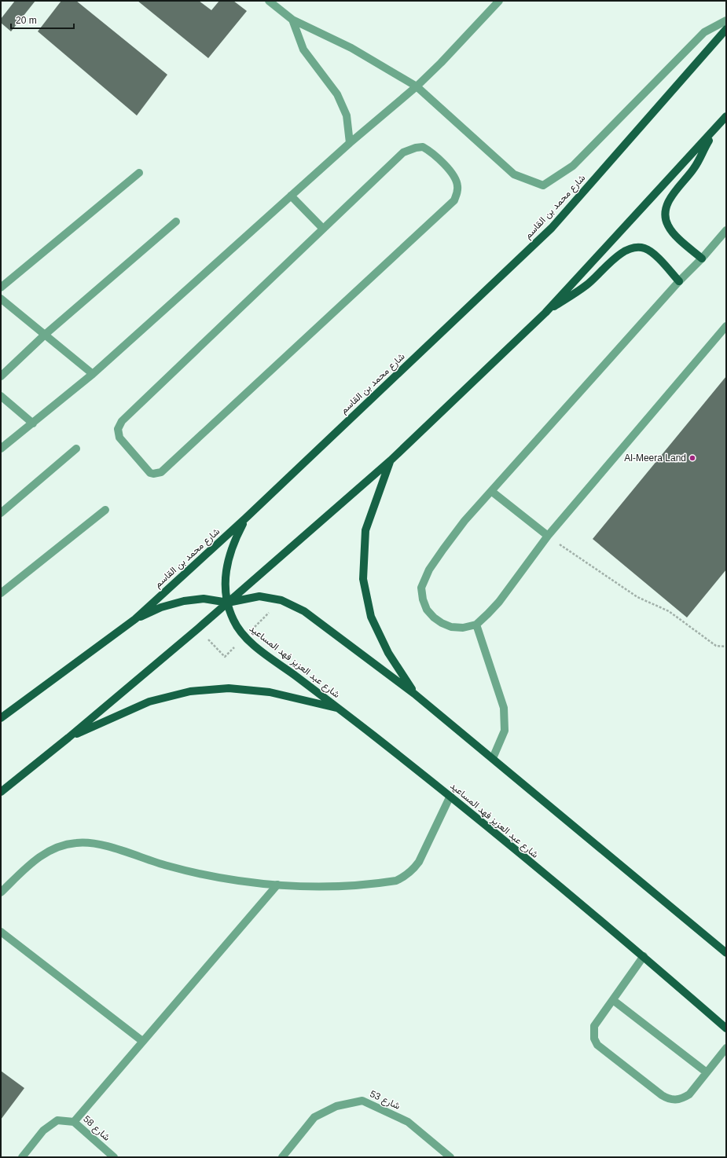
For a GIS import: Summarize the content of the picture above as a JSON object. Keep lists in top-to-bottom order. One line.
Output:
{"streets":{"main road":["شارع محمد بن القاسم","شارع عبد العزيز فهد المساعيد"],"street":["شارع 53","شارع 58"]},"crossings":[["شارع محمد بن القاسم","شارع عبد العزيز فهد المساعيد"]],"places":["Al-Meera Land"],"scale_bar":"20 m"}
